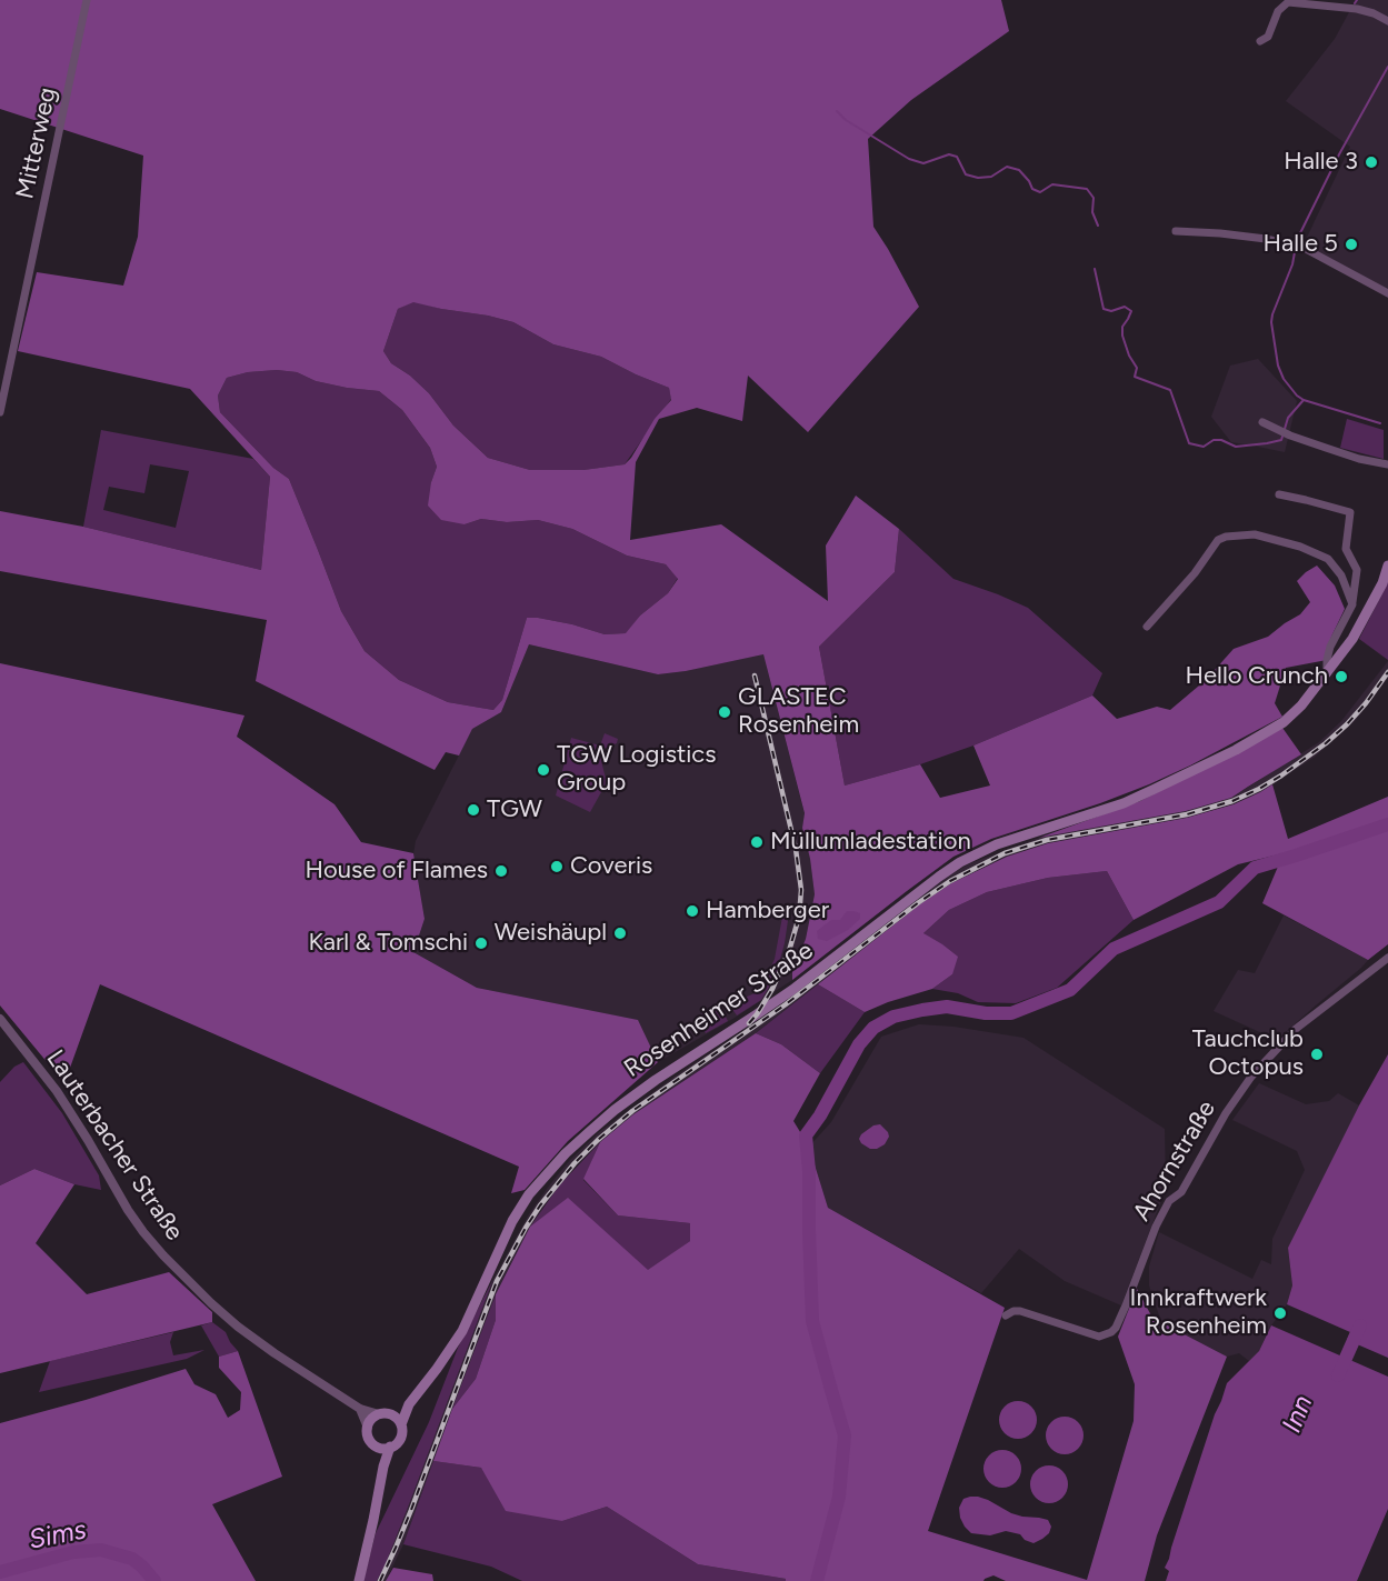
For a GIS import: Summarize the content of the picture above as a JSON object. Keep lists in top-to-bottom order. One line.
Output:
{"streets":{"main road":["Rosenheimer Straße"],"street":["Mitterweg","Lauterbacher Straße","Ahornstraße"]},"crossings":[["Rosenheimer Straße","Lauterbacher Straße"]],"water":["Inn","Sims"],"places":["Halle 3","Halle 5","Hello Crunch","GLASTEC Rosenheim","TGW Logistics Group","TGW","Müllumladestation","Coveris","House of Flames","Hamberger","Weishäupl","Karl & Tomschi","Tauchclub Octopus","Innkraftwerk Rosenheim"]}
